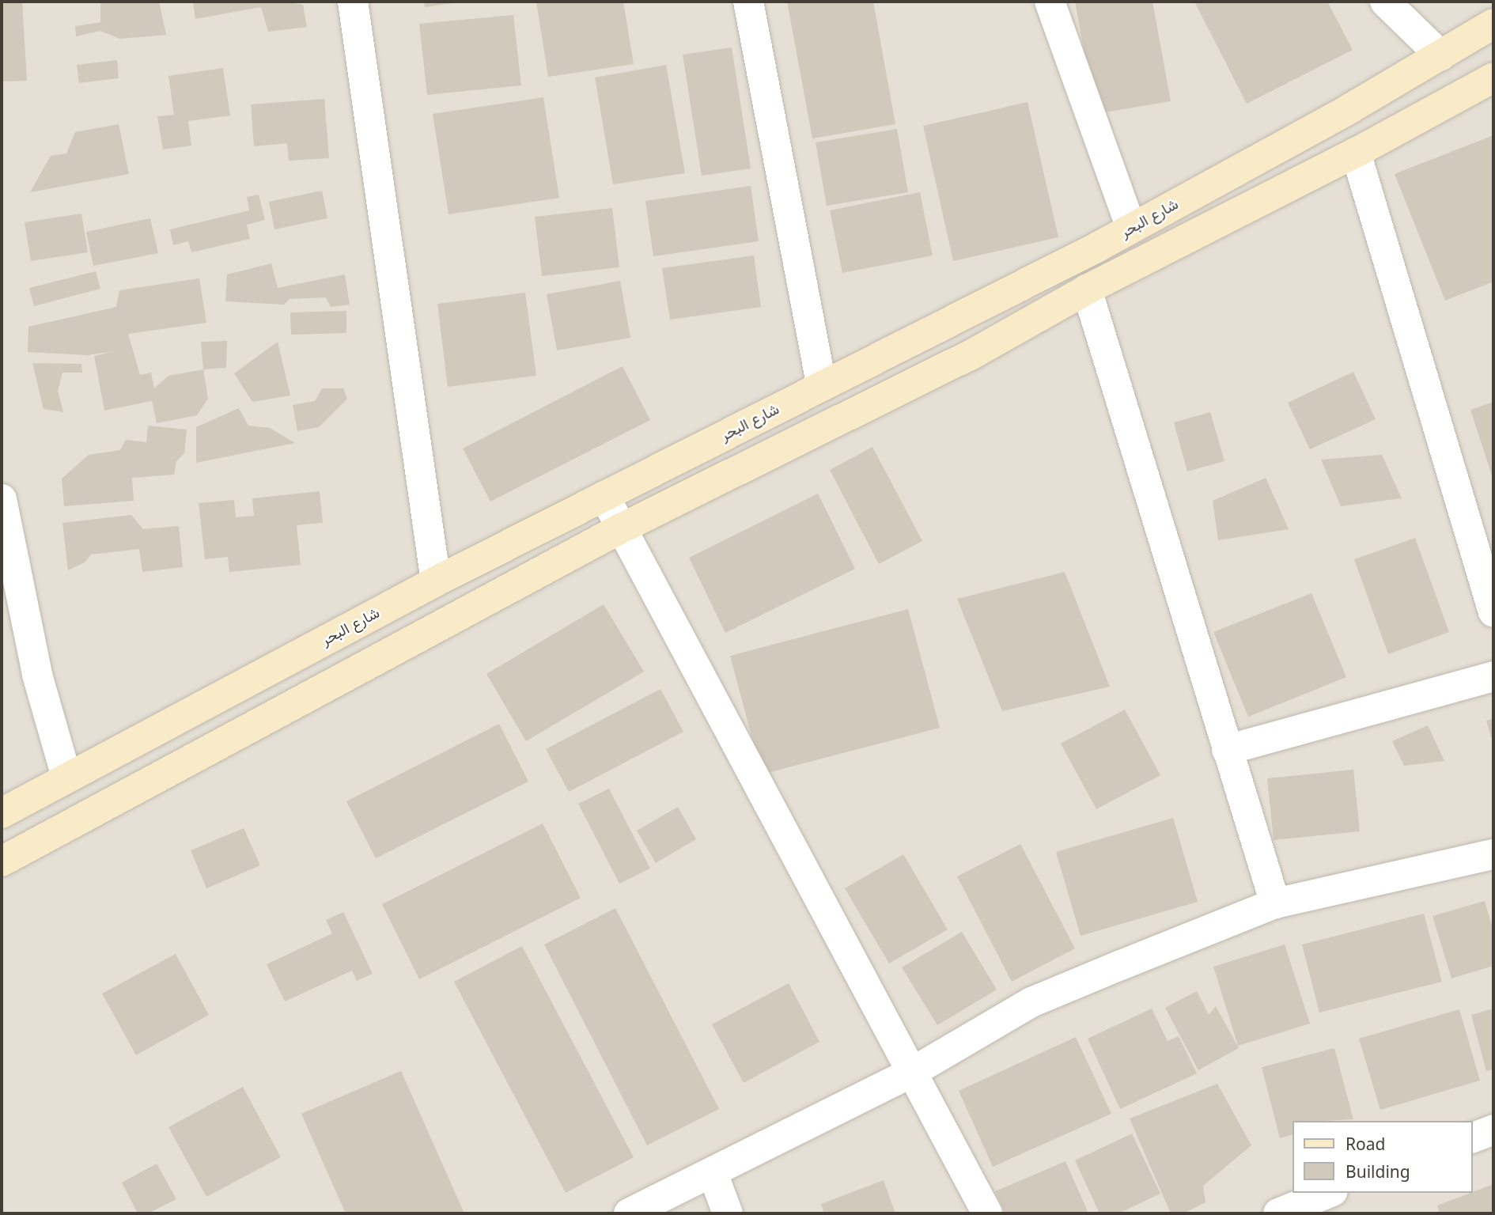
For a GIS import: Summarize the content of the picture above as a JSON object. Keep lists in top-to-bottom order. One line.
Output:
{"streets":{"street":["شارع البحر"]},"legend":["Road","Building"]}
